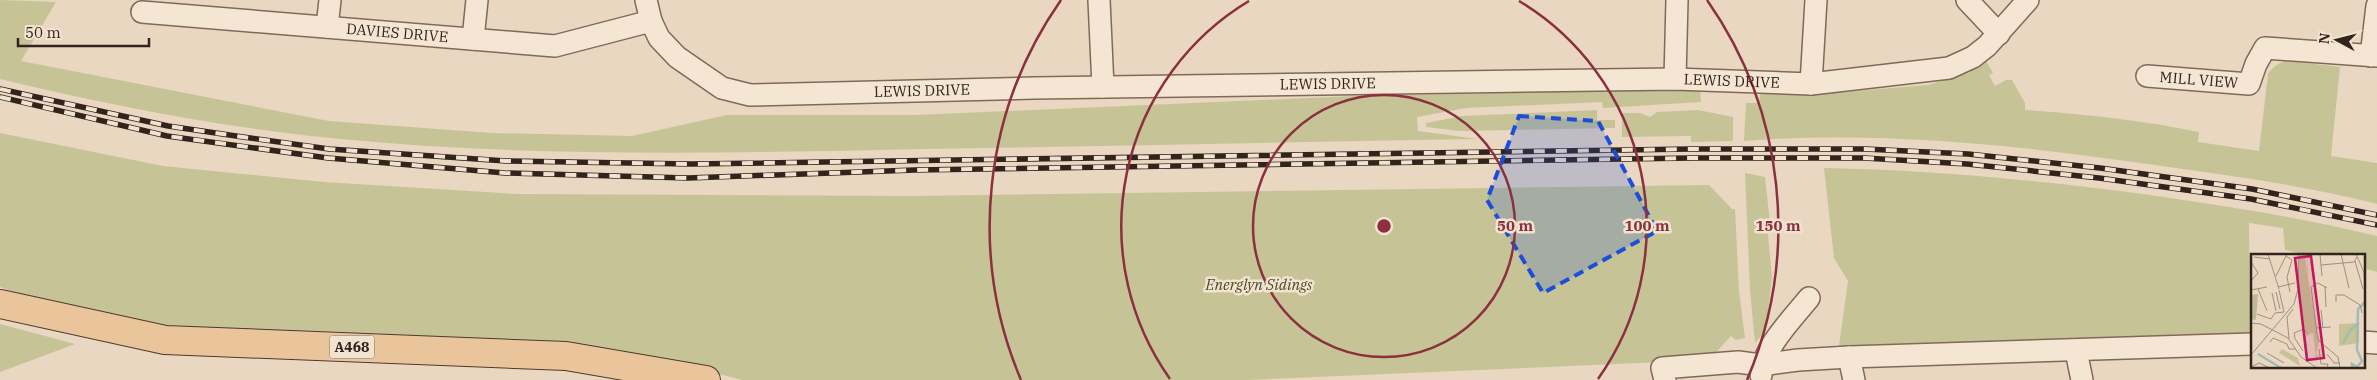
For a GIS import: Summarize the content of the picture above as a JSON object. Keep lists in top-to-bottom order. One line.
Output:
{"streets":{"main road":["A468"],"street":["DAVIES DRIVE","MILL VIEW","LEWIS DRIVE"]},"crossings":[["DAVIES DRIVE","LEWIS DRIVE"]],"parks":["Energlyn Sidings"],"scale_bar":"50 m","north":"left","rings":["50 m","100 m","150 m"]}
